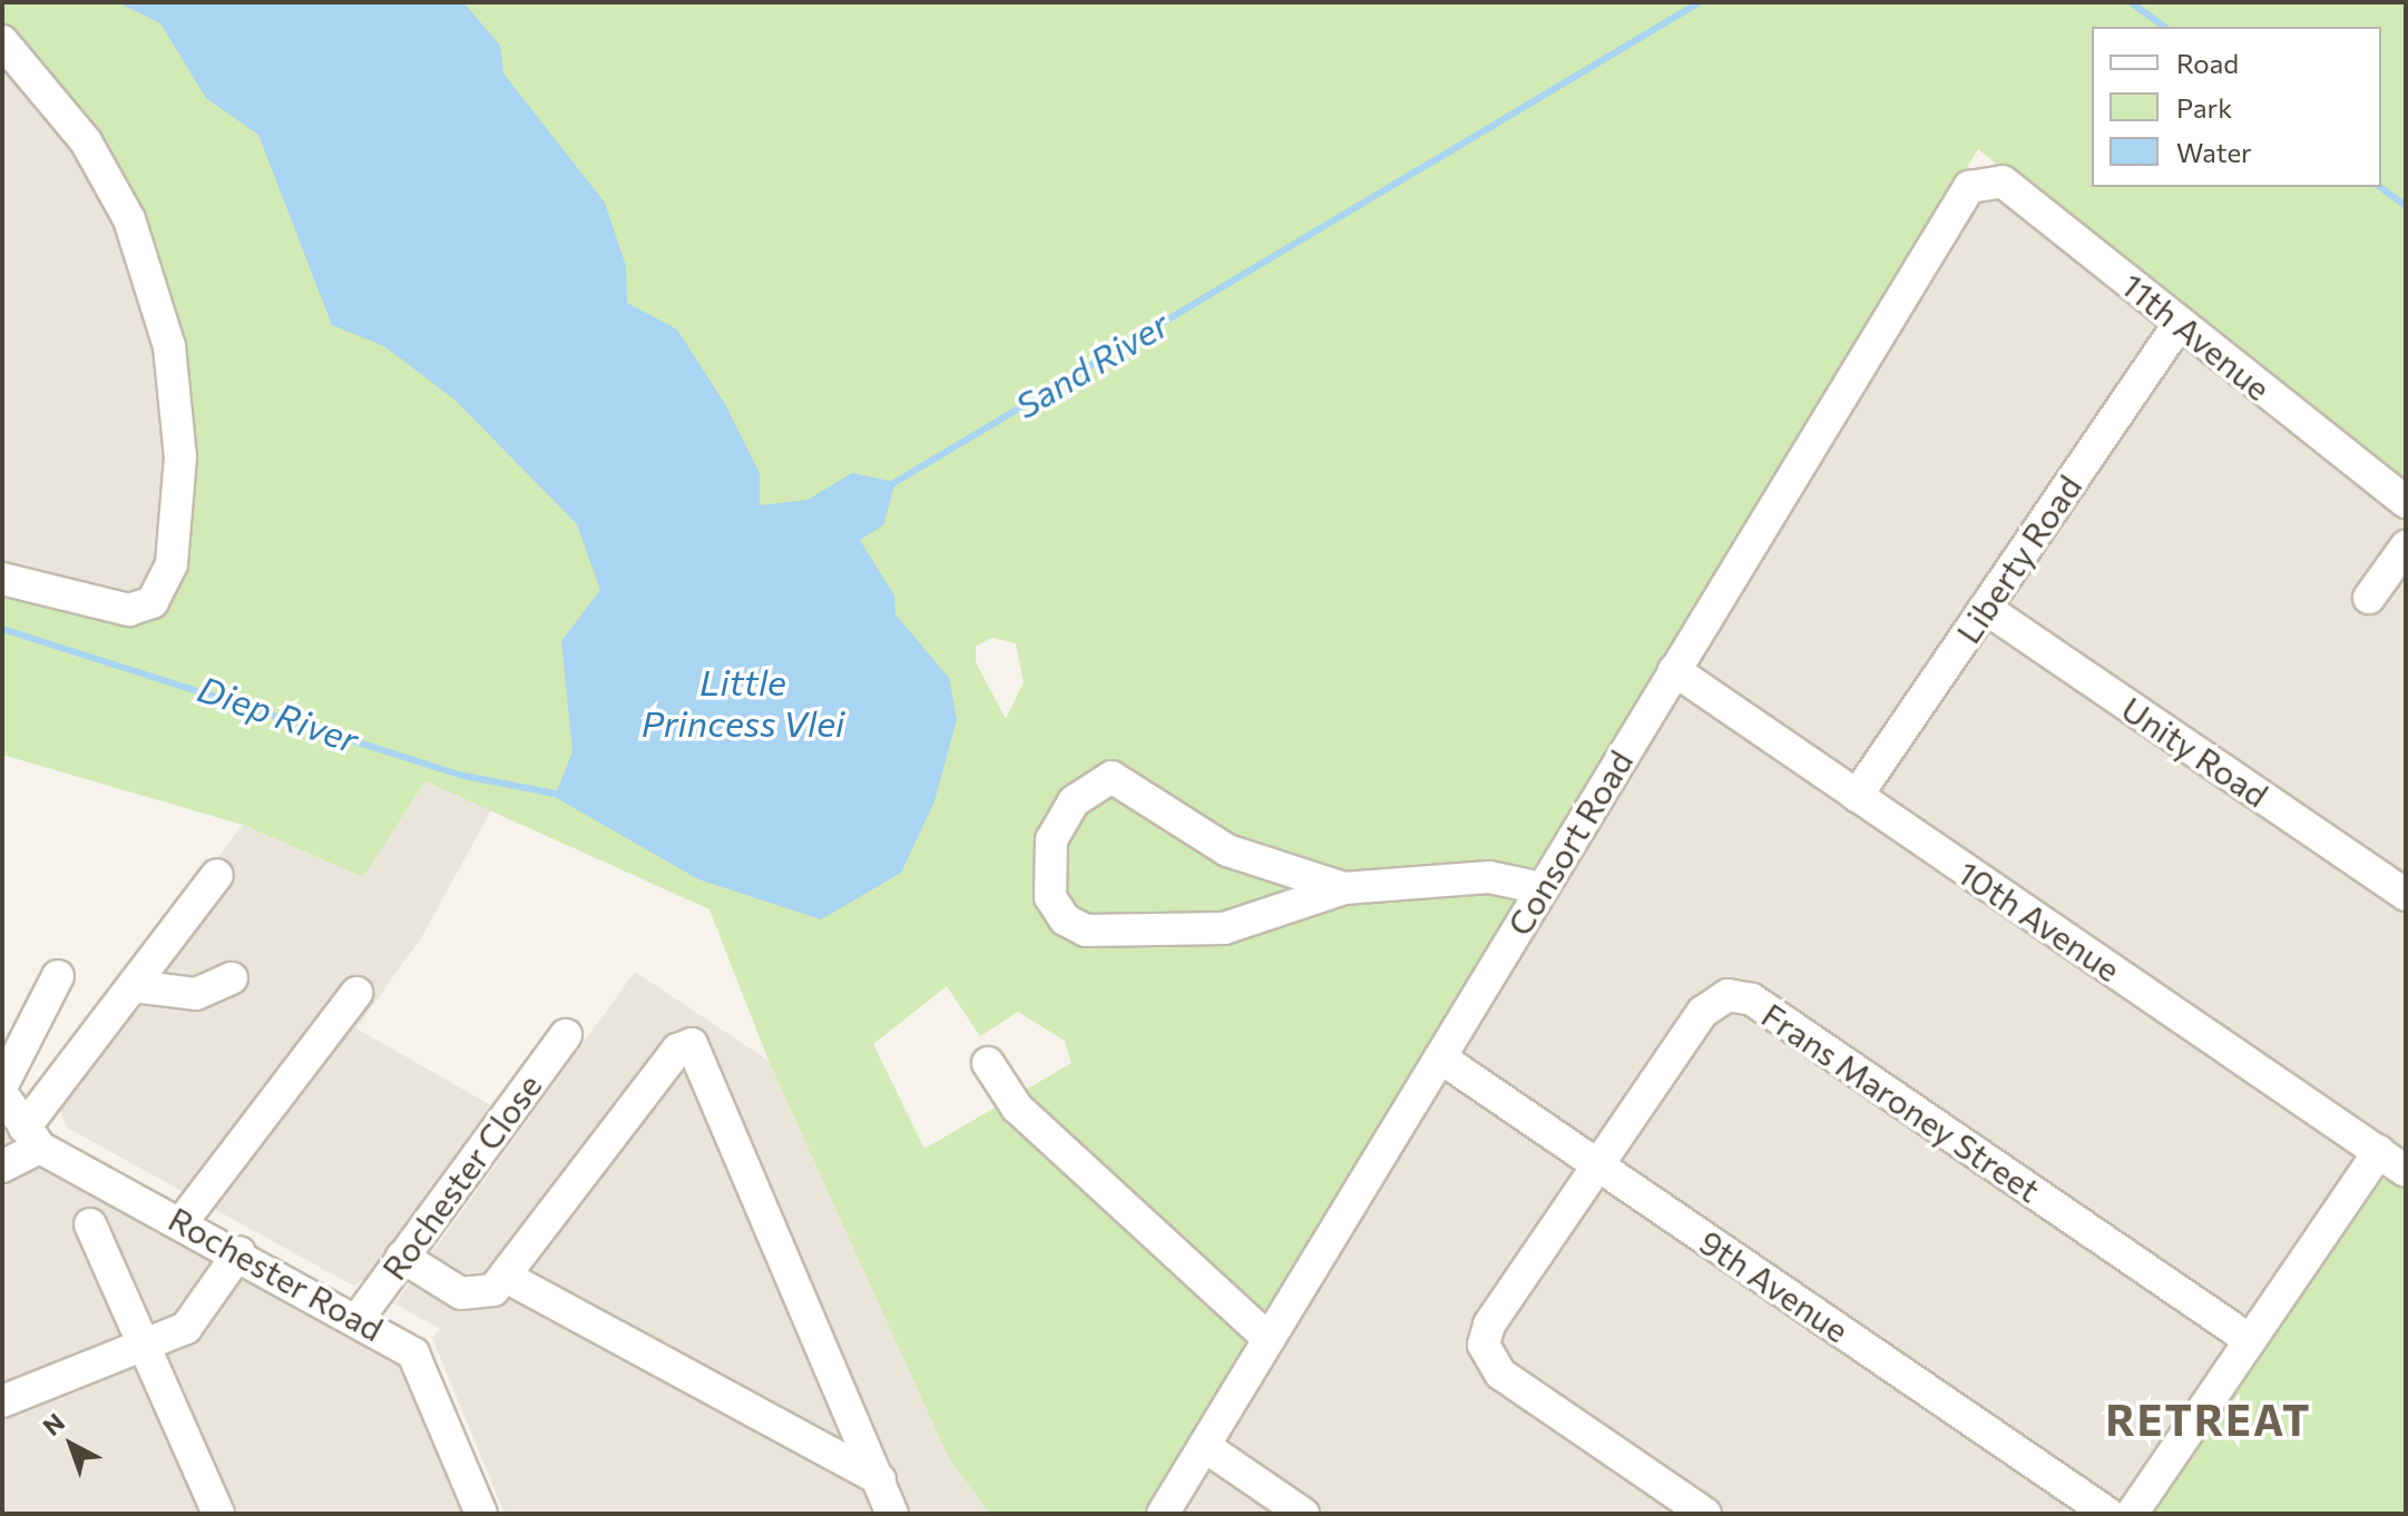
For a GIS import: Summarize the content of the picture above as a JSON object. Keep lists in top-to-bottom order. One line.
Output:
{"streets":{"street":["11th Avenue","Liberty Road","Unity Road","Consort Road","10th Avenue","Frans Maroney Street","Rochester Close","Rochester Road","9th Avenue"]},"crossings":[["11th Avenue","Liberty Road"],["11th Avenue","Consort Road"],["Liberty Road","Unity Road"],["Liberty Road","10th Avenue"],["Consort Road","10th Avenue"],["Consort Road","9th Avenue"],["Frans Maroney Street","9th Avenue"],["Rochester Close","Rochester Road"]],"districts":["RETREAT"],"water":["Sand River","Little Princess Vlei","Diep River"],"legend":["Road","Park","Water"],"north":"top left"}
